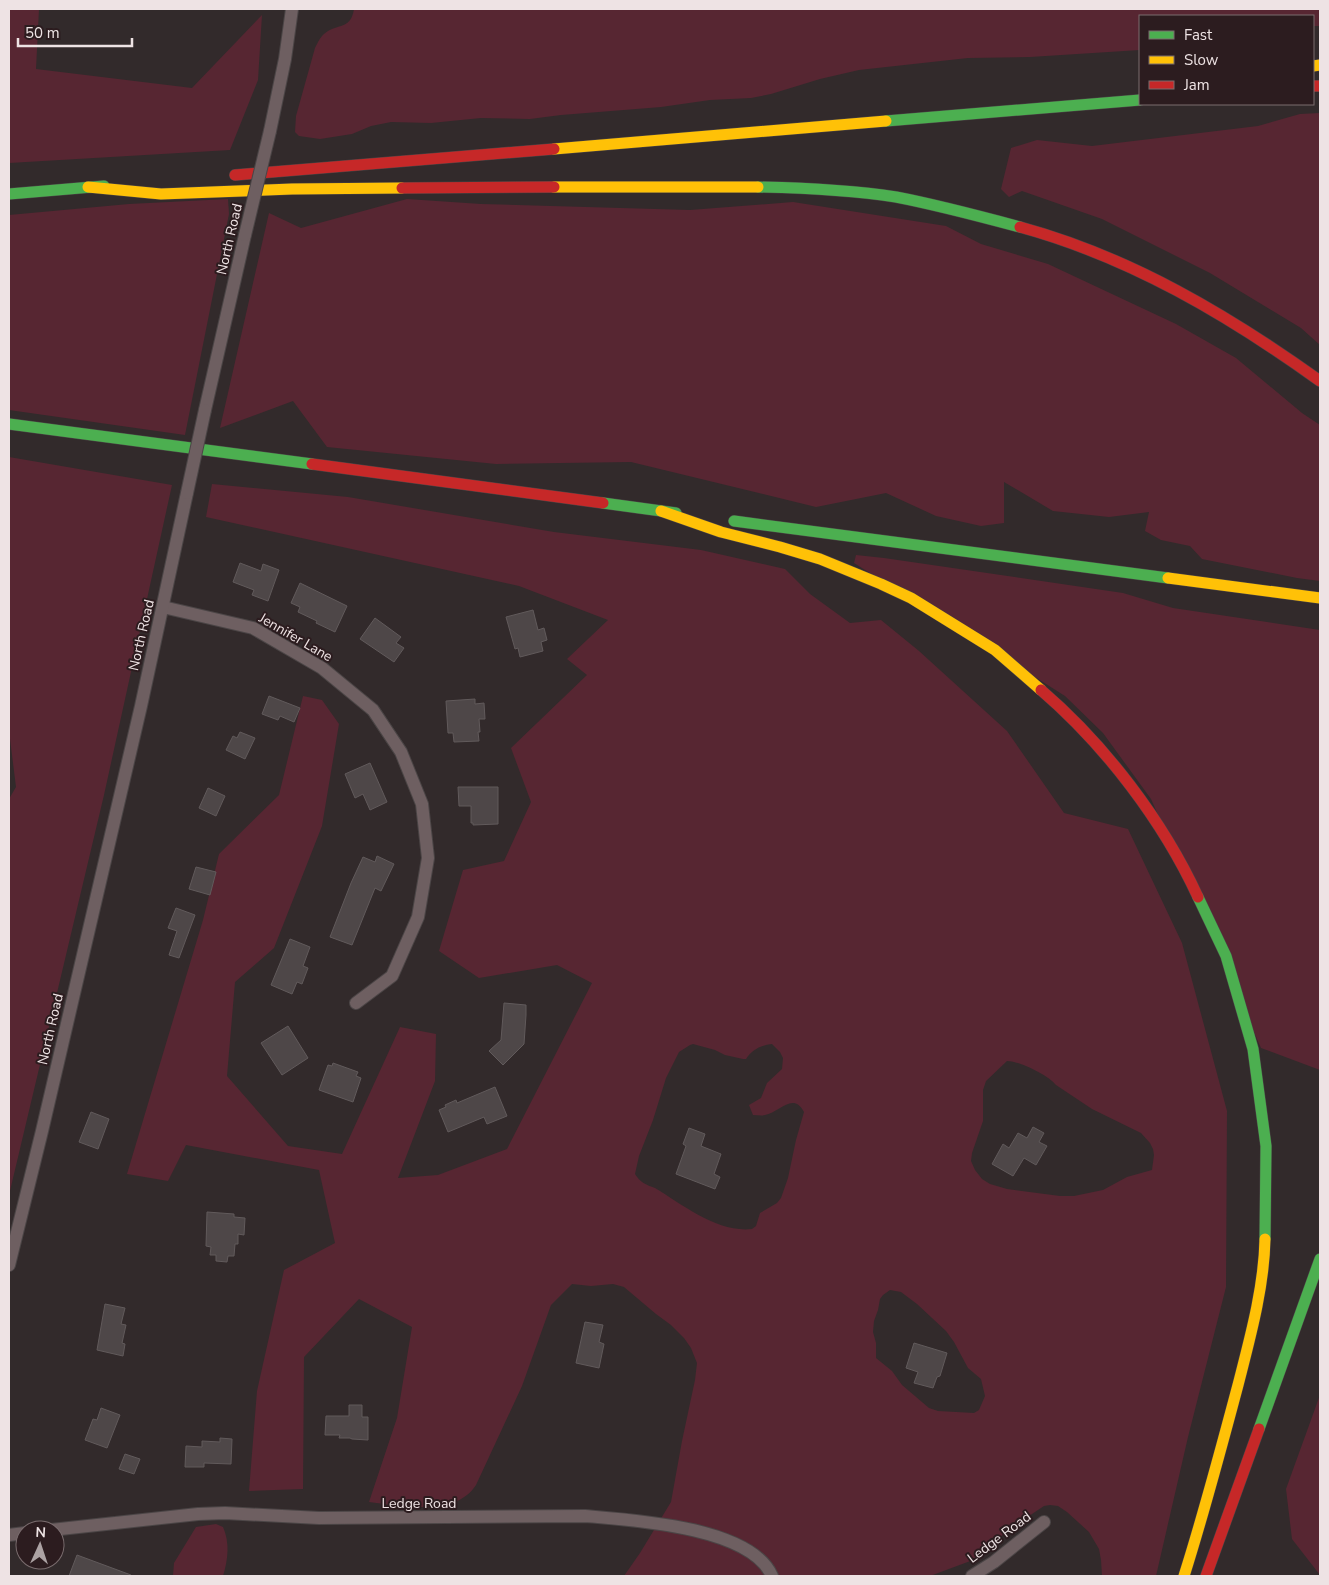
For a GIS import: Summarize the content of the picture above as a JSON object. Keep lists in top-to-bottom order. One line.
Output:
{"streets":{"street":["North Road","Jennifer Lane","Ledge Road"]},"crossings":[["North Road","Jennifer Lane"]],"legend":["Fast","Slow","Jam"],"scale_bar":"50 m","north":"top"}
